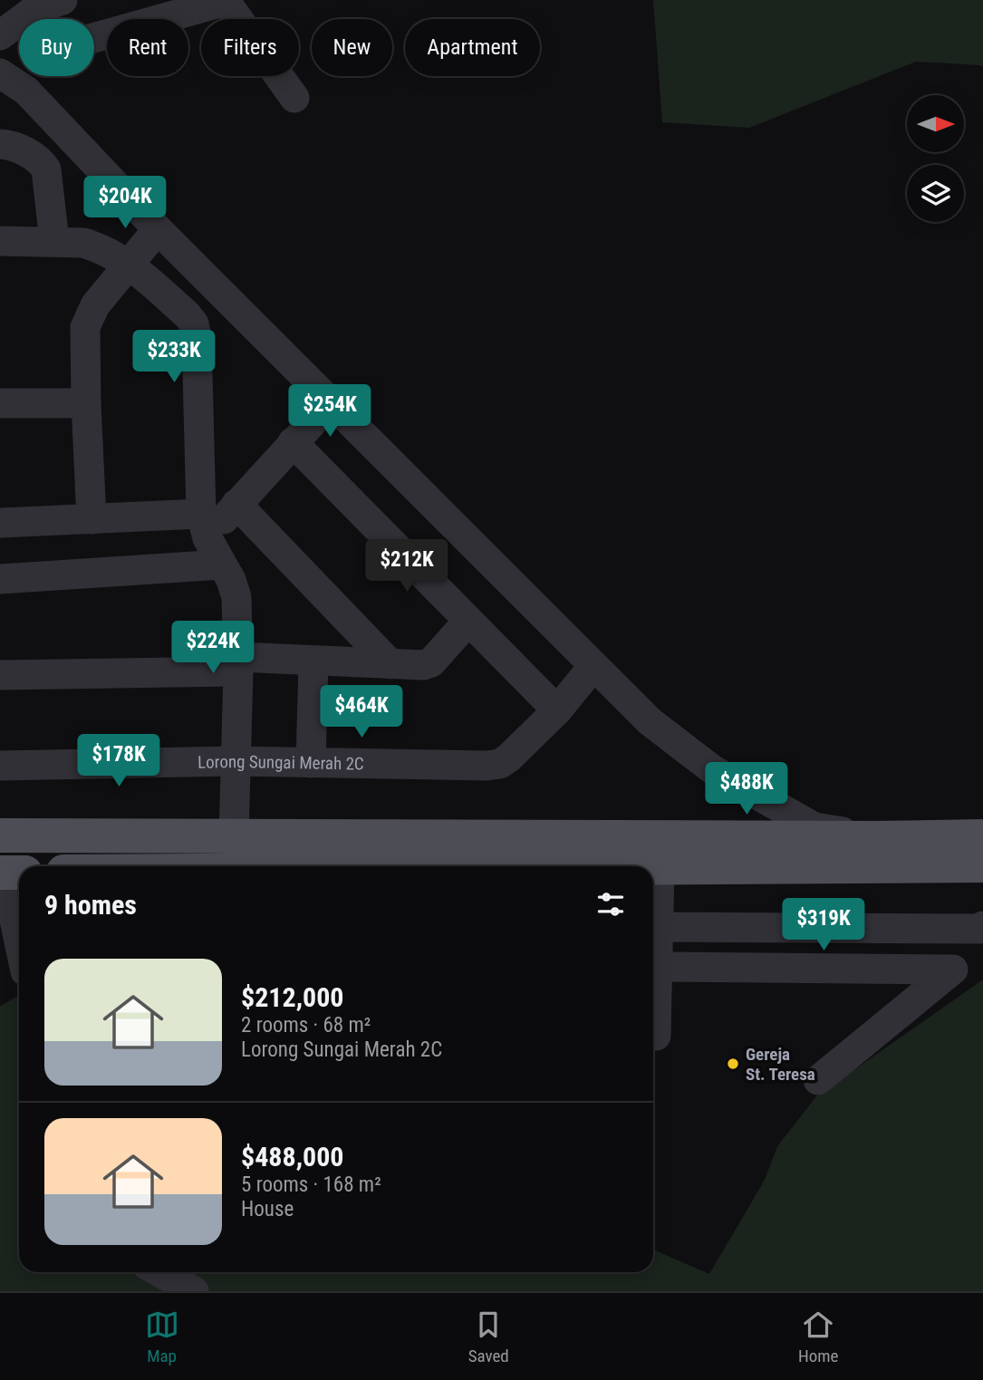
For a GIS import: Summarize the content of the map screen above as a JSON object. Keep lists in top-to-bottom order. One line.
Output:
{"streets":{"street":["Lorong Sungai Merah 2C"]},"places":["Gereja St. Teresa"],"north":"right","page":{"chip":["Buy","Rent","Filters","New","Apartment"],"price":["$204K","$233K","$254K","$212K","$224K","$464K","$178K","$488K","$319K"],"heading":"9 homes","list":[{"name":"$212,000","note":"2 rooms · 68 m² · Lorong Sungai Merah 2C"},{"name":"$488,000","note":"5 rooms · 168 m² · House"}],"tabs":["Map","Saved","Home"]}}
